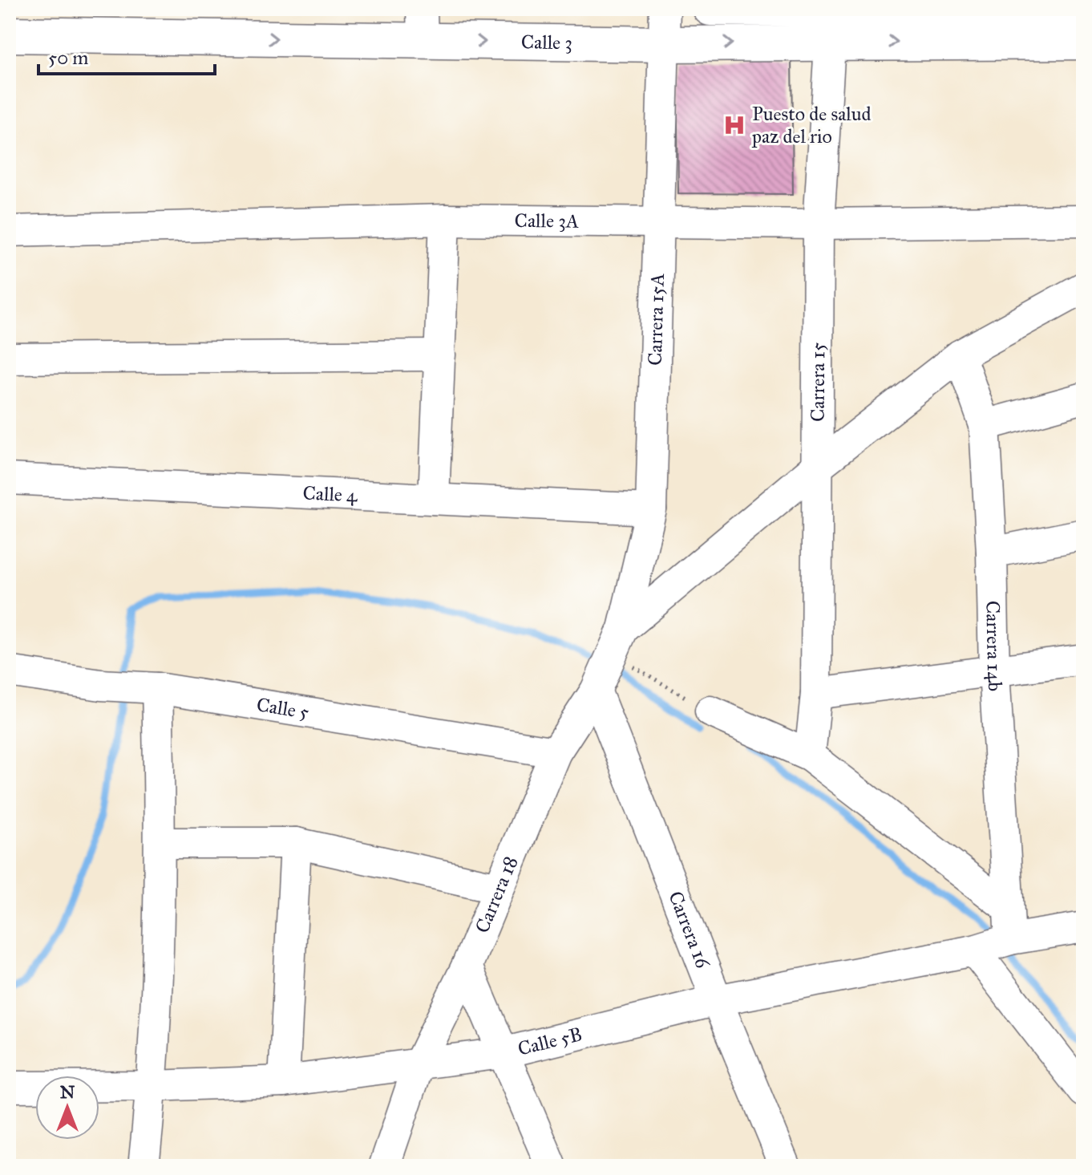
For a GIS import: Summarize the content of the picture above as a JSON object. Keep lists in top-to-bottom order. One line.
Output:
{"streets":{"main road":["Calle 3"],"street":["Calle 3A","Carrera 15A","Carrera 15","Calle 4","Carrera 14b","Calle 5","Carrera 18","Carrera 16","Calle 5B"]},"crossings":[["Calle 3","Carrera 15A"],["Calle 3","Carrera 15"],["Calle 3A","Carrera 15A"],["Calle 3A","Carrera 15"],["Carrera 15A","Calle 4"],["Carrera 15A","Carrera 18"],["Carrera 15A","Carrera 16"],["Carrera 14b","Calle 5B"],["Calle 5","Carrera 18"],["Carrera 18","Carrera 16"],["Carrera 18","Calle 5B"],["Carrera 16","Calle 5B"]],"places":{"hospital":["Puesto de salud paz del rio"]},"scale_bar":"50 m","north":"top"}
